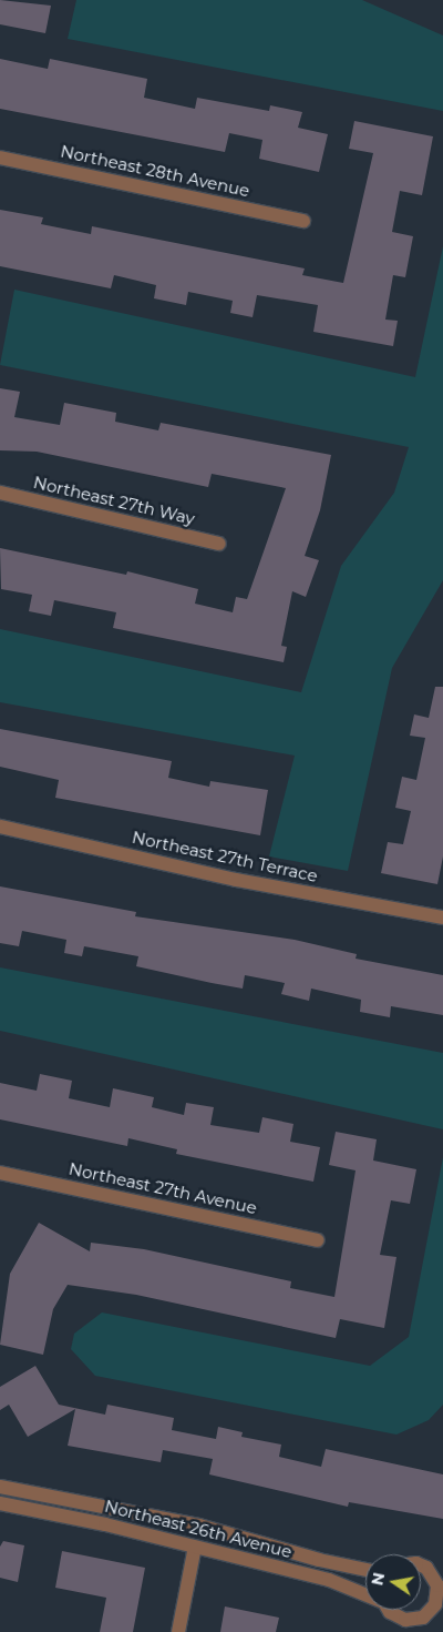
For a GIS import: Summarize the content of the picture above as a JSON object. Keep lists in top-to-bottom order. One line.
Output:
{"streets":{"street":["Northeast 28th Avenue","Northeast 27th Way","Northeast 27th Terrace","Northeast 27th Avenue","Northeast 26th Avenue"]},"north":"left"}
